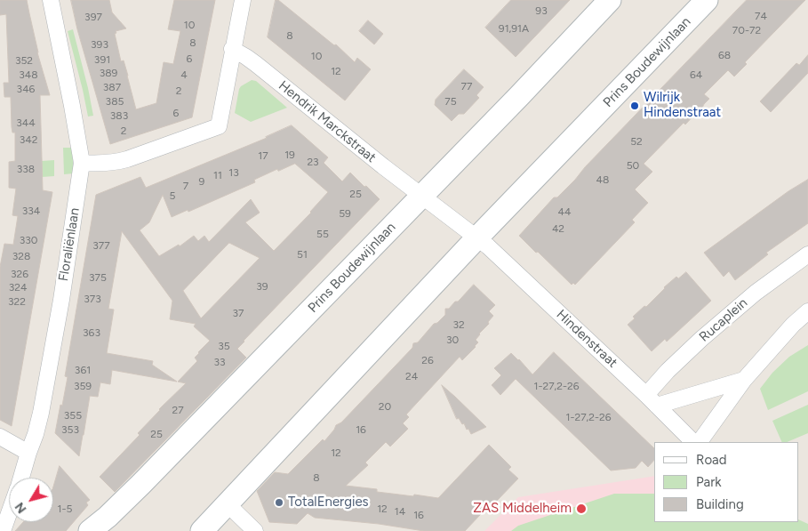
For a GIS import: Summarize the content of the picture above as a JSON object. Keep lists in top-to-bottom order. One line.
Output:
{"streets":{"main road":["Prins Boudewijnlaan"],"street":["Hendrik Marckstraat","Floraliënlaan","Rucaplein","Hindenstraat"]},"crossings":[["Prins Boudewijnlaan","Hendrik Marckstraat"],["Prins Boudewijnlaan","Hindenstraat"],["Hendrik Marckstraat","Hindenstraat"],["Rucaplein","Hindenstraat"]],"places":["Wilrijk Hindenstraat","TotalEnergies","ZAS Middelheim"],"house_numbers":["93","74","397","10","91,91A","70-72","8","8","393","68","10","6","391","352","12","389","348","4","64","77","387","346","2","385","75","6","383","344","2","342","52","19","17","23","50","338","13","11","48","9","7","25","5","334","44","59","42","55","330","377","51","328","326","375","39","324","373","322","37","32","363","30","35","26","33","361","24","359","1-27,2-26","20","27","355","1-27,2-26","353","16","25","12","8","1-5","12","14","16"],"legend":["Road","Park","Building"],"north":"bottom left"}
